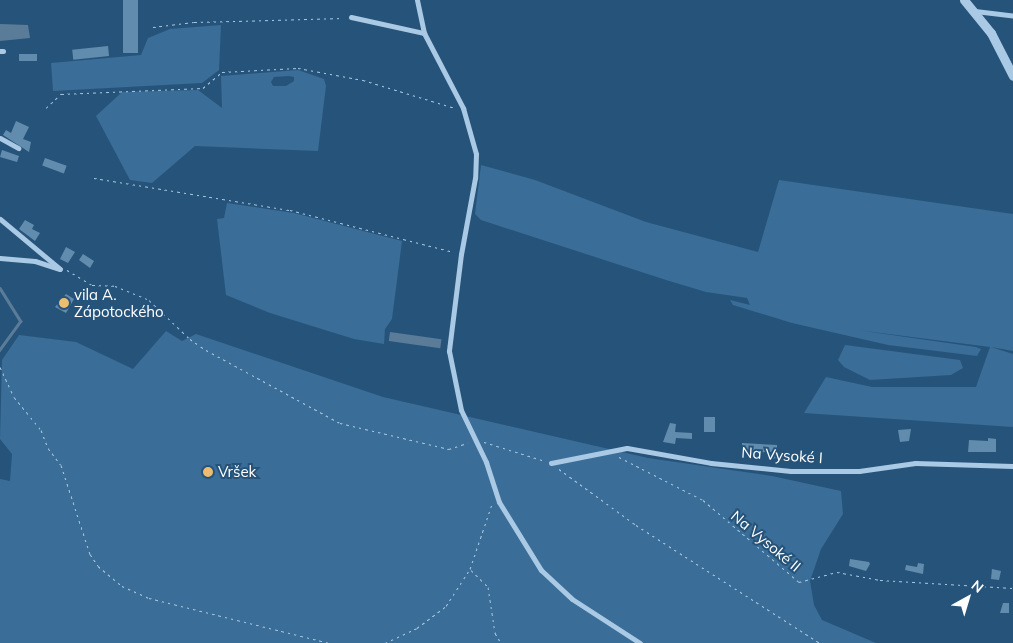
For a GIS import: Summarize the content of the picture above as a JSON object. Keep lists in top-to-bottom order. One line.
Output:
{"streets":{"street":["Na Vysoké I"],"path":["Na Vysoké II"]},"crossings":[["Na Vysoké I","Na Vysoké II"]],"places":["vila A. Zápotockého","Vršek"],"north":"top right"}
